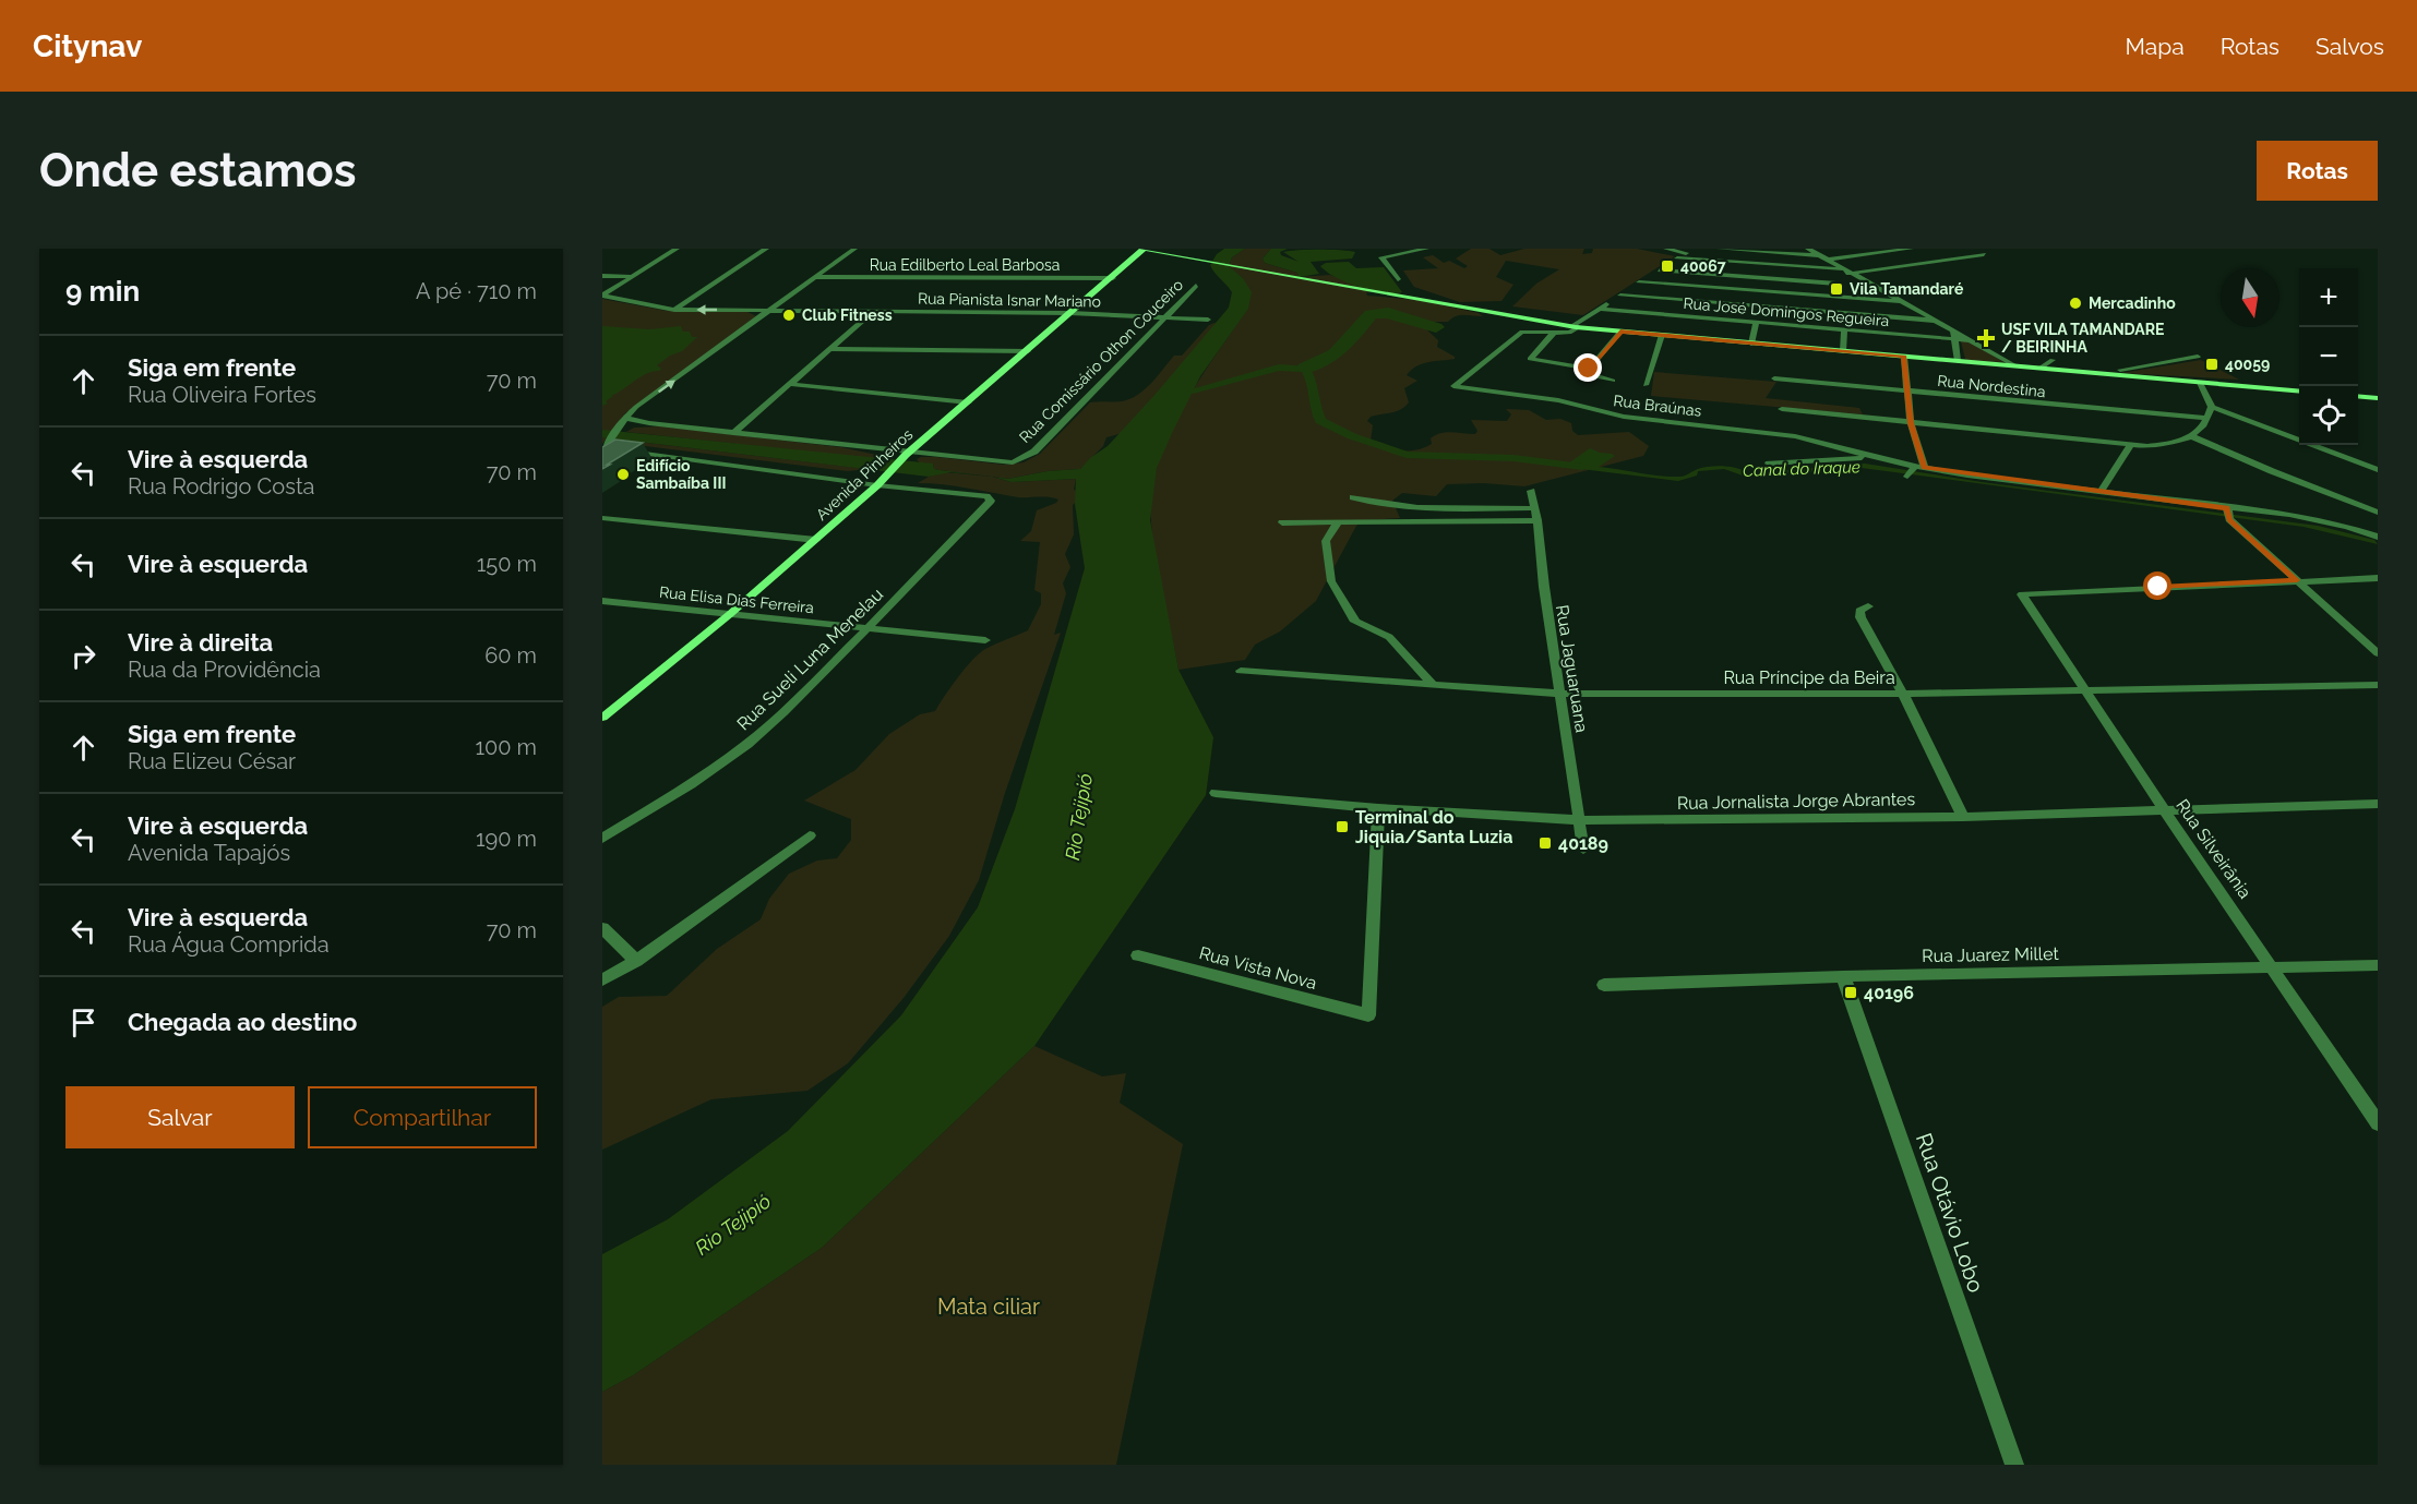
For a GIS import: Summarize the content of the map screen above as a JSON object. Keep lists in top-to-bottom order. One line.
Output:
{"streets":{"main road":["Avenida Pinheiros"],"street":["Rua Edilberto Leal Barbosa","Rua Pianista Isnar Mariano","Rua José Domingos Regueira","Rua Comissário Othon Couceiro","Rua Nordestina","Rua Braúnas","Rua Elisa Dias Ferreira","Rua Sueli Luna Menelau","Rua Jaguaruana","Rua Príncipe da Beira","Rua Jornalista Jorge Abrantes","Rua Silveirânia","Rua Juarez Millet","Rua Vista Nova","Rua Otávio Lobo"]},"crossings":[["Rua Edilberto Leal Barbosa","Avenida Pinheiros"],["Rua Pianista Isnar Mariano","Rua Comissário Othon Couceiro"],["Rua Pianista Isnar Mariano","Avenida Pinheiros"],["Rua Comissário Othon Couceiro","Avenida Pinheiros"],["Avenida Pinheiros","Rua Elisa Dias Ferreira"],["Avenida Pinheiros","Rua Sueli Luna Menelau"],["Rua Elisa Dias Ferreira","Rua Sueli Luna Menelau"],["Rua Jaguaruana","Rua Príncipe da Beira"],["Rua Jaguaruana","Rua Jornalista Jorge Abrantes"],["Rua Príncipe da Beira","Rua Silveirânia"],["Rua Jornalista Jorge Abrantes","Rua Silveirânia"],["Rua Jornalista Jorge Abrantes","Rua Vista Nova"],["Rua Silveirânia","Rua Juarez Millet"],["Rua Juarez Millet","Rua Otávio Lobo"]],"water":["Canal do Iraque","Rio Tejipió"],"parks":["Mata ciliar"],"places":{"transit":["40067","Vila Tamandaré","40059","Terminal do Jiquia/Santa Luzia","40189","40196"],"other":["Mercadinho","Club Fitness","Edifício Sambaíba III"],"health":["USF VILA TAMANDARE / BEIRINHA"]},"north":"bottom","page":{"header":"Citynav","nav":["Mapa","Rotas","Salvos"],"buttons":["Rotas",["Salvar","Compartilhar"]],"title":"Onde estamos","heading":["9 min","A pé · 710 m"],"map_buttons":["+","−"],"list":[["Siga em frente","Rua Oliveira Fortes","70 m"],["Vire à esquerda","Rua Rodrigo Costa","70 m"],["Vire à esquerda","150 m"],["Vire à direita","Rua da Providência","60 m"],["Siga em frente","Rua Elizeu César","100 m"],["Vire à esquerda","Avenida Tapajós","190 m"],["Vire à esquerda","Rua Água Comprida","70 m"],"Chegada ao destino"]}}
